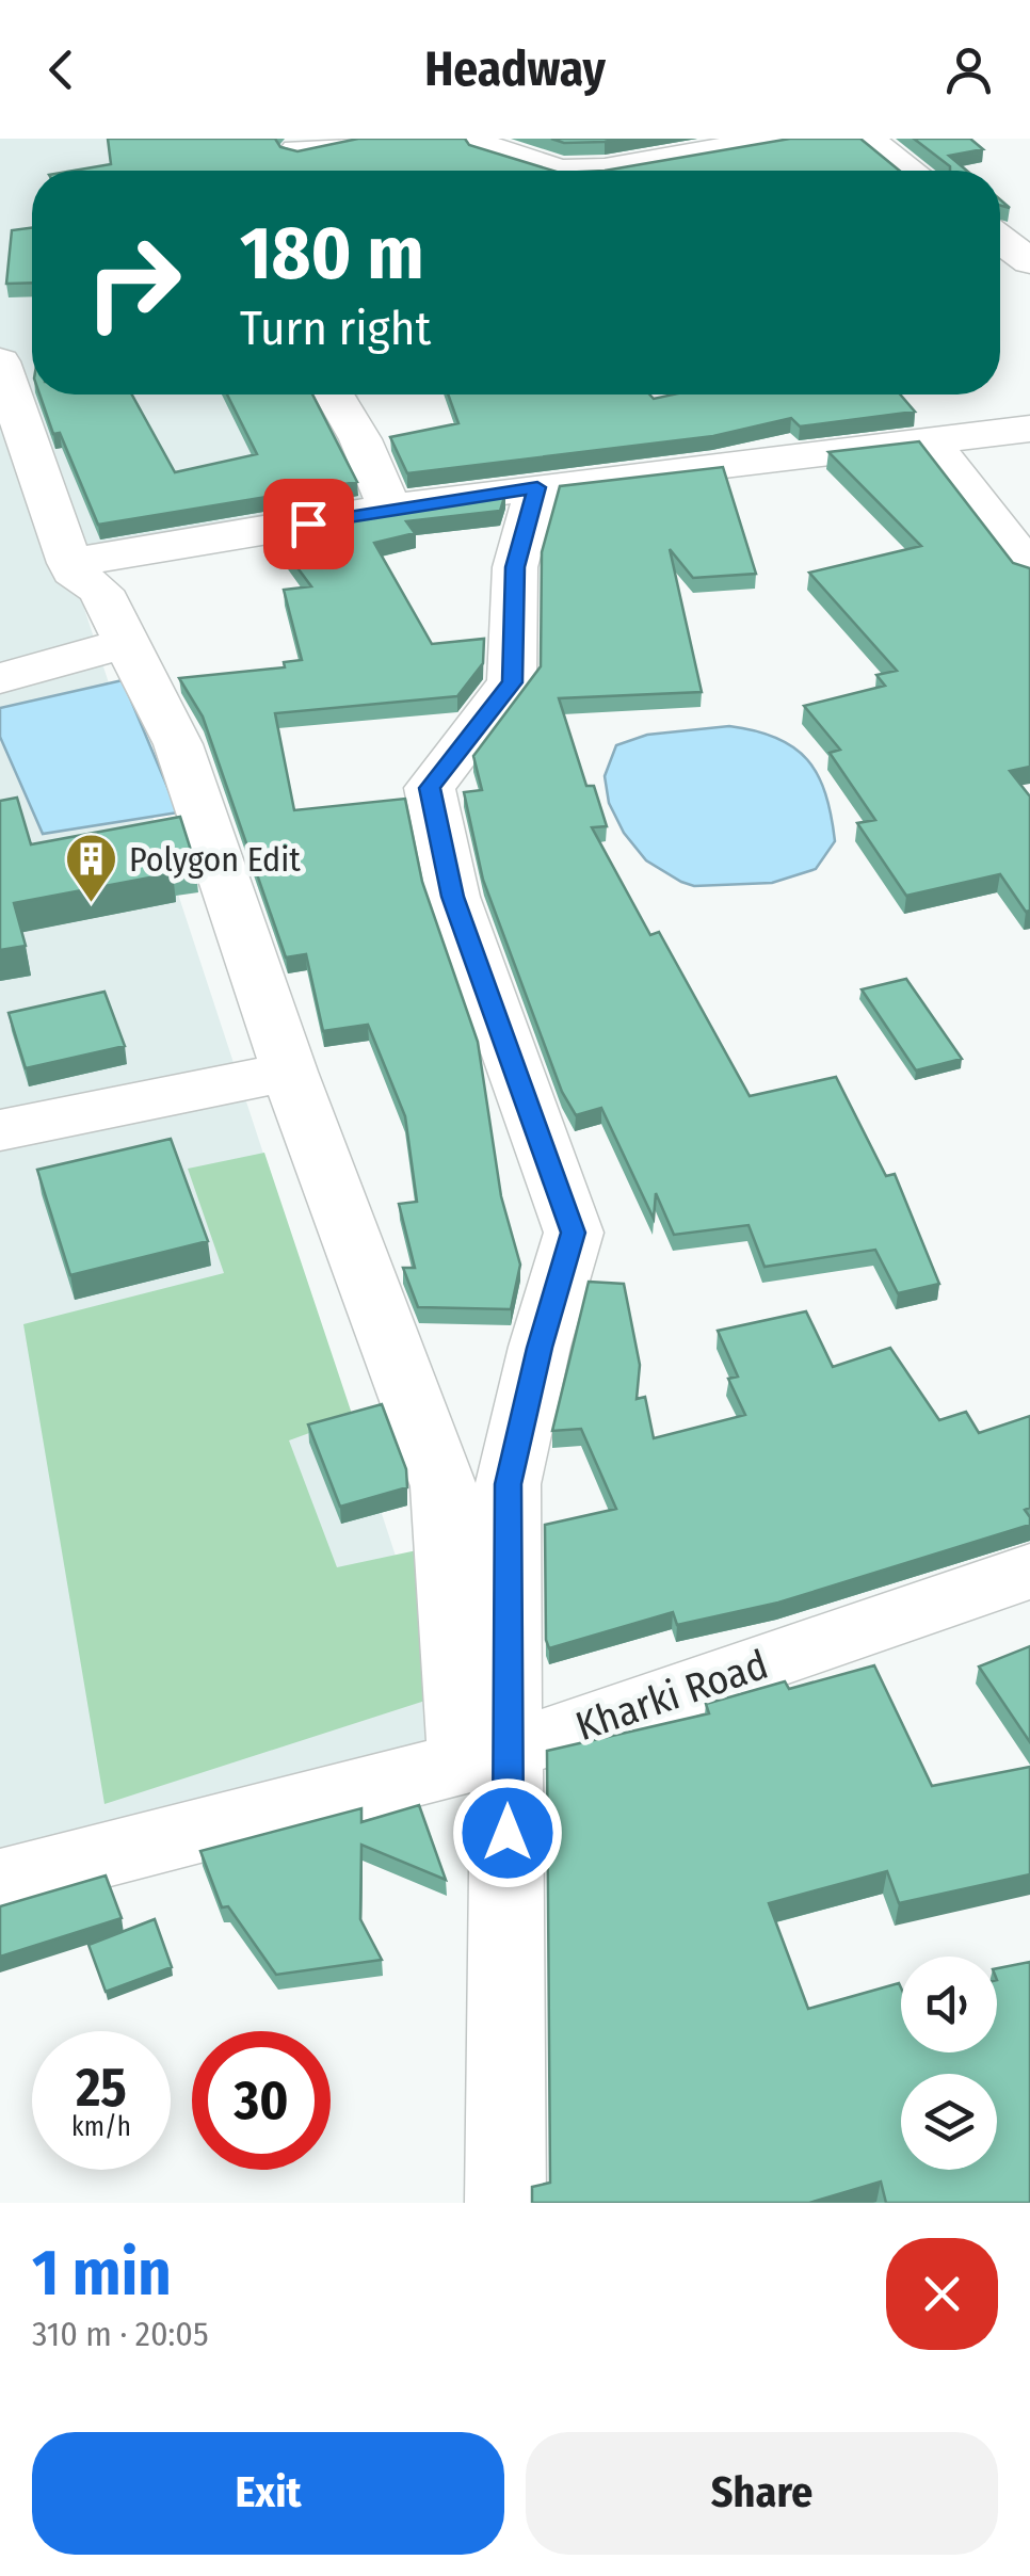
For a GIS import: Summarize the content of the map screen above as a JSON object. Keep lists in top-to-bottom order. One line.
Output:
{"streets":{"street":["Kharki Road"]},"places":{"building":["Polygon Edit"]},"page":{"header":"Headway","turn":["180 m","Turn right"],"speed":"25 km/h","limit":"30","heading":["1 min","310 m · 20:05"],"buttons":["Exit","Share"]}}
